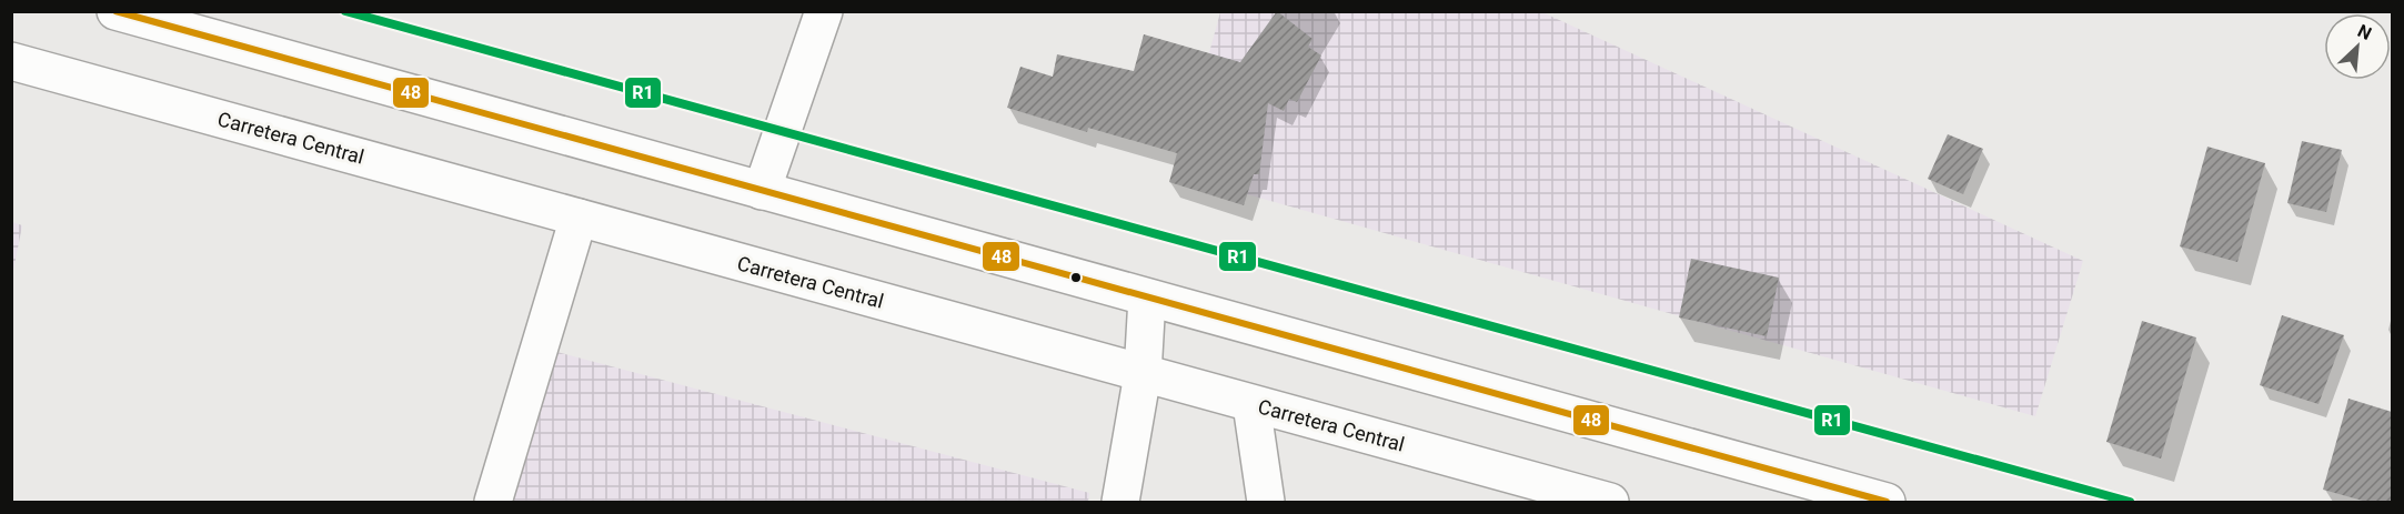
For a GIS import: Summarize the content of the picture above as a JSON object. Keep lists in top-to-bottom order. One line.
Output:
{"streets":{"main road":["Carretera Central"]},"lines":["transit line R1","transit line 48"],"north":"top right"}
